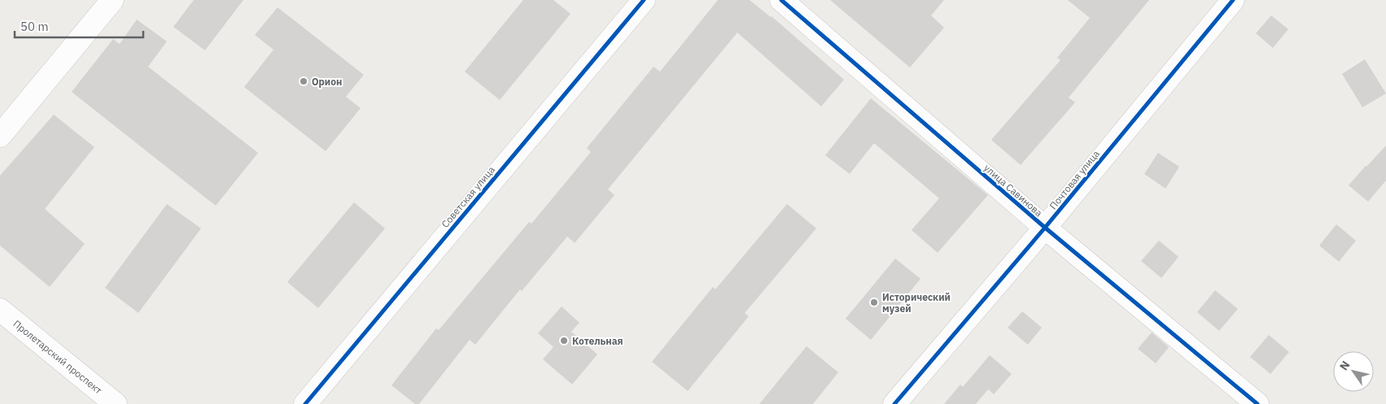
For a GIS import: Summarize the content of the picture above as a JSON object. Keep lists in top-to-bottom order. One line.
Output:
{"streets":{"street":["Почтовая улица","улица Савинова","Советская улица","Пролетарский проспект"]},"crossings":[["Почтовая улица","улица Савинова"]],"places":["Орион","Исторический музей","Котельная"],"scale_bar":"50 m","north":"top left"}
